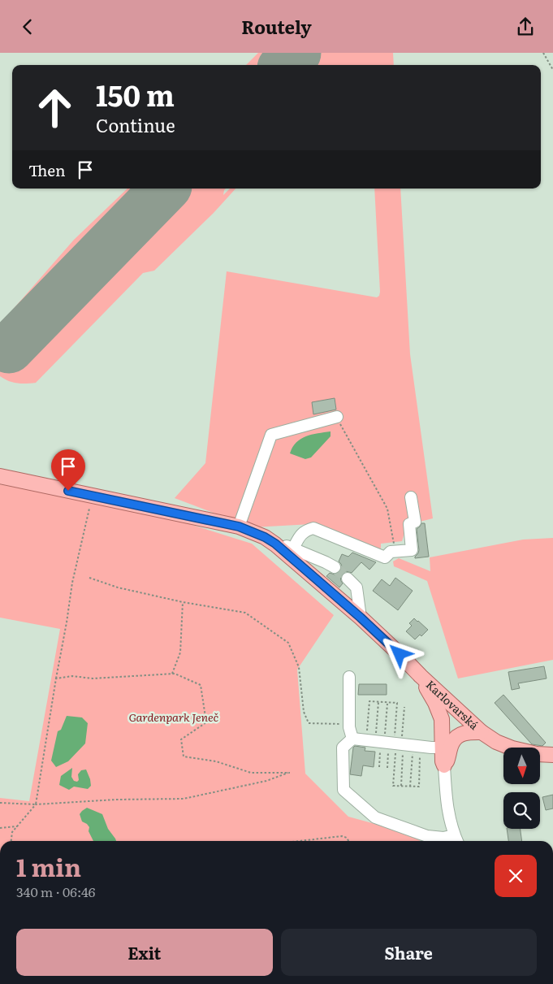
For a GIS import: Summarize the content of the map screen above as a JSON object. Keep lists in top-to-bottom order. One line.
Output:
{"streets":{"main road":["Karlovarská"]},"parks":["Gardenpark Jeneč"],"north":"bottom","page":{"header":"Routely","turn":["150 m","Continue"],"then":"Then","heading":["1 min","340 m · 06:46"],"buttons":["Exit","Share"]}}
